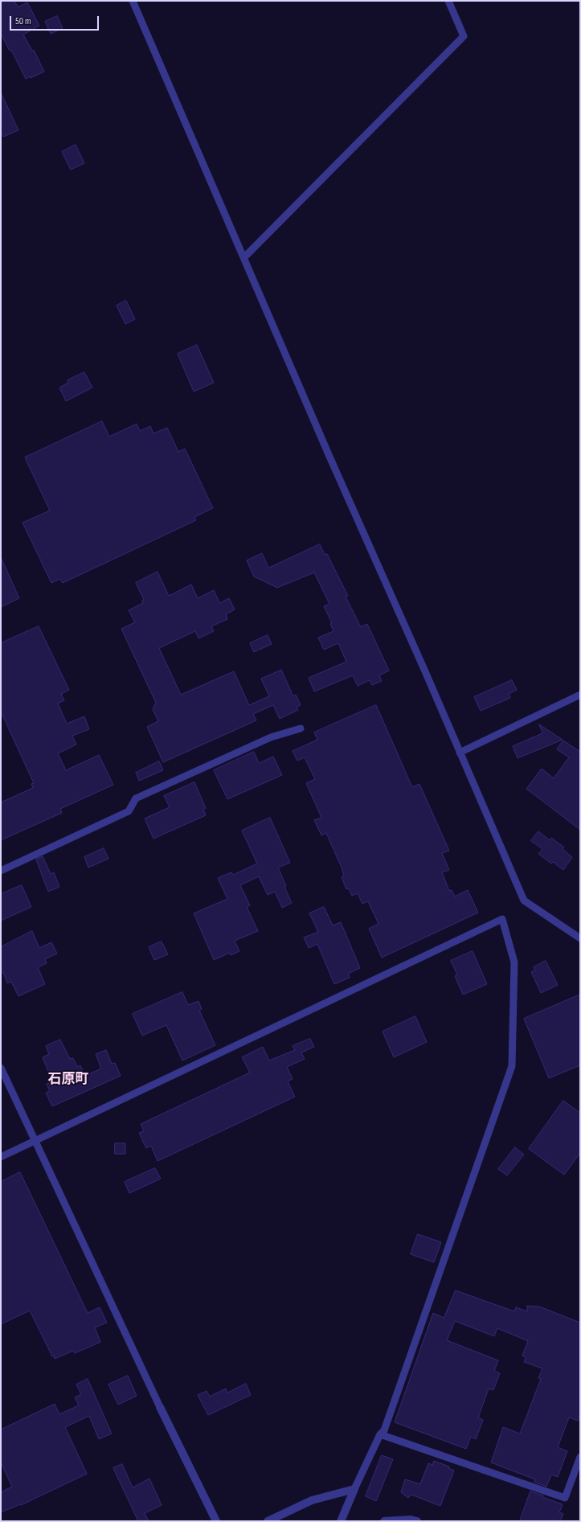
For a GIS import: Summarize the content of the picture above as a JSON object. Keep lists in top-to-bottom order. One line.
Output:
{"districts":["石原町"],"scale_bar":"50 m"}
